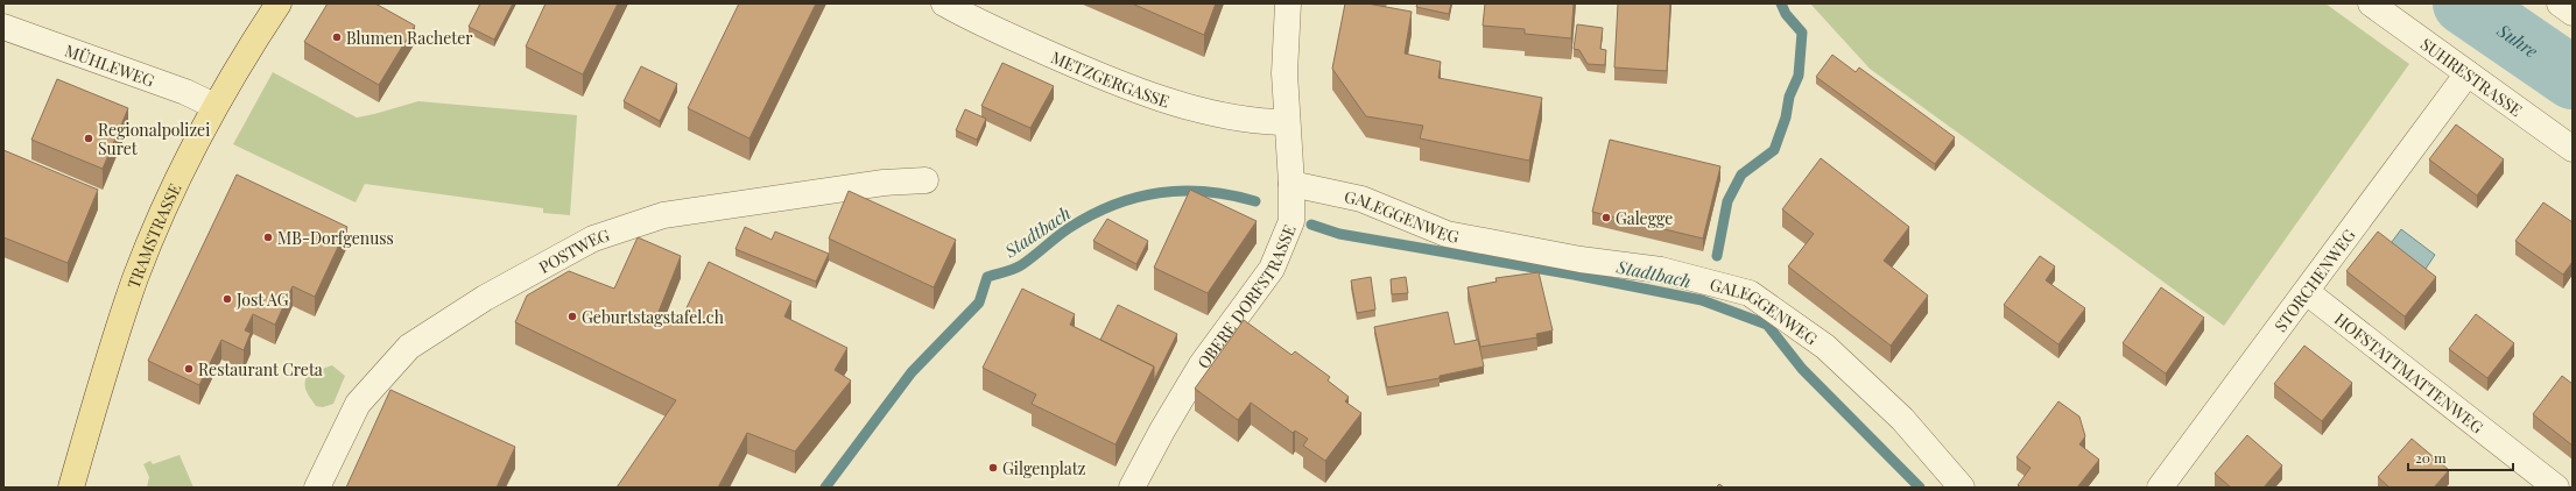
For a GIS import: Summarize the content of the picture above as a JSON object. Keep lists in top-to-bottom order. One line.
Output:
{"streets":{"main road":["TRAMSTRASSE"],"street":["MÜHLEWEG","METZGERGASSE","SUHRESTRASSE","GALEGGENWEG","POSTWEG","STORCHENWEG","OBERE DORFSTRASSE","HOFSTATTMATTENWEG"]},"crossings":[["MÜHLEWEG","TRAMSTRASSE"],["METZGERGASSE","OBERE DORFSTRASSE"],["SUHRESTRASSE","STORCHENWEG"],["GALEGGENWEG","OBERE DORFSTRASSE"],["STORCHENWEG","HOFSTATTMATTENWEG"]],"water":["Suhre","Stadtbach"],"places":["Blumen Racheter","Regionalpolizei Suret","Galegge","MB-Dorfgenuss","Jost AG","Geburtstagstafel.ch","Restaurant Creta","Gilgenplatz"],"scale_bar":"20 m"}
